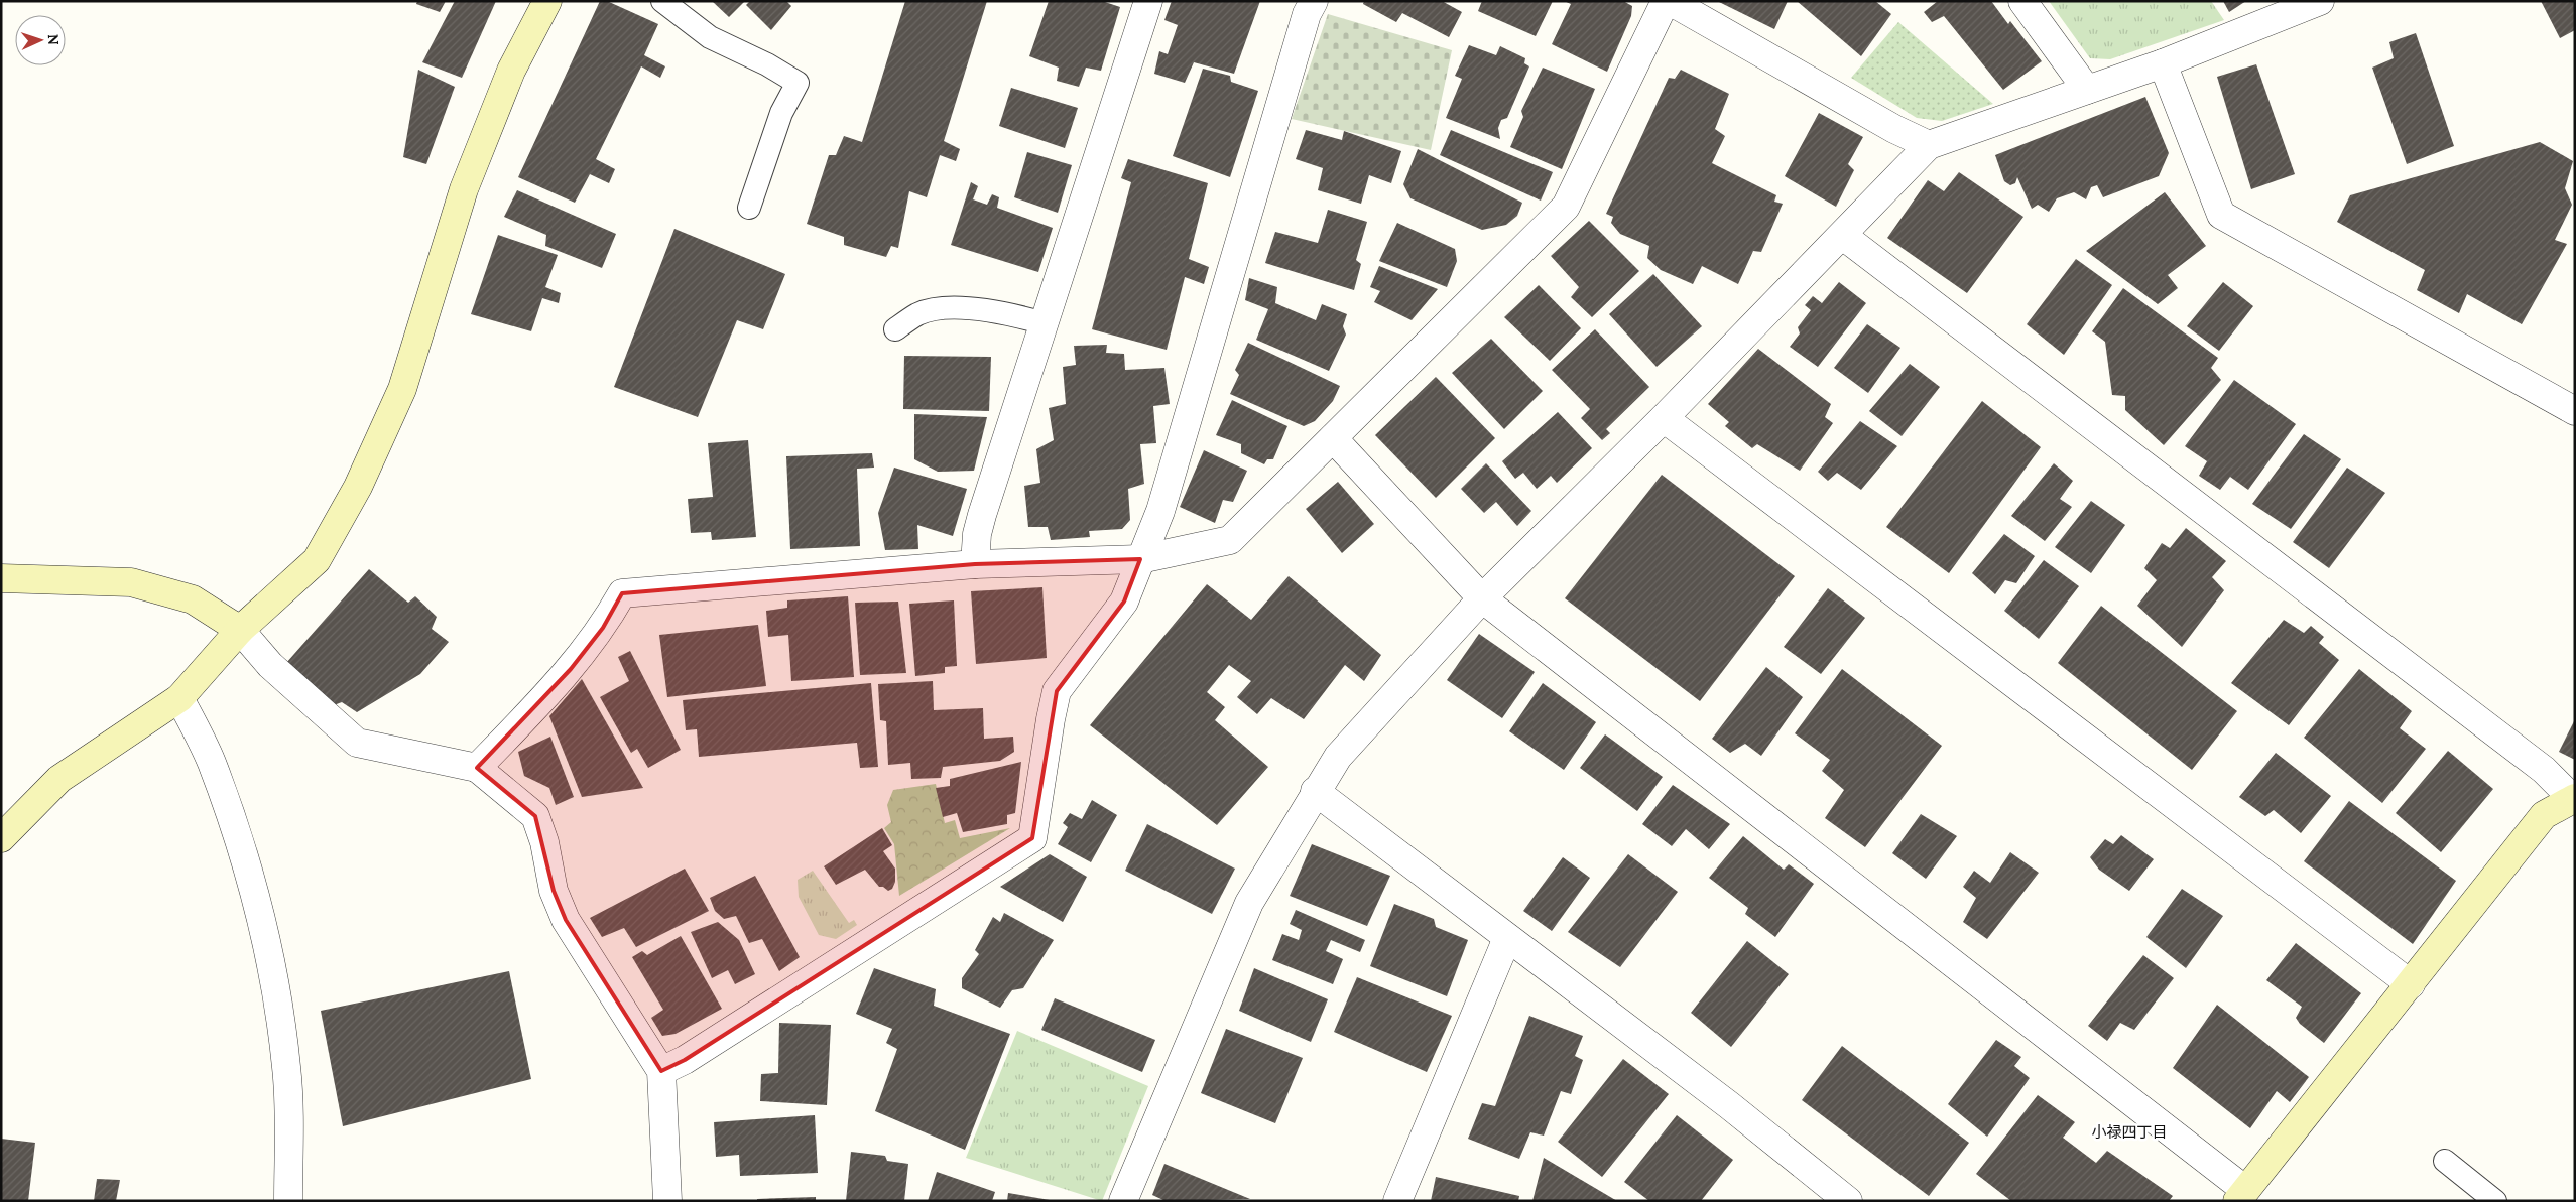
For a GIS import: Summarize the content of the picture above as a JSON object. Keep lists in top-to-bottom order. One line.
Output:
{"districts":["小禄四丁目"],"north":"right"}
